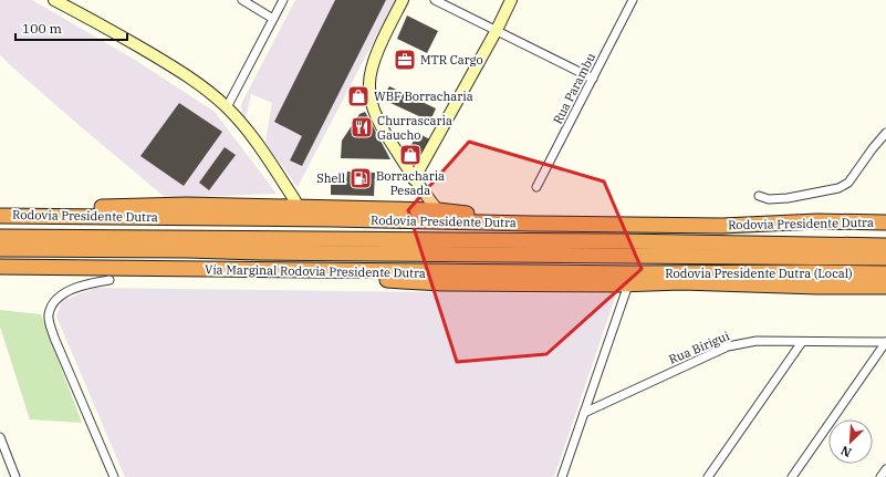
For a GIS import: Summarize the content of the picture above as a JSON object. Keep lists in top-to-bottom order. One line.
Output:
{"streets":{"highway":["Rodovia Presidente Dutra","Via Marginal Rodovia Presidente Dutra","Rodovia Presidente Dutra (Local)"],"street":["Rua Parambu","Rua Birigui"]},"crossings":[["Via Marginal Rodovia Presidente Dutra","Rodovia Presidente Dutra (Local)"]],"places":{"office":["MTR Cargo"],"shop":["WBF Borracharia","Borracharia Pesada"],"restaurant":["Churrascaria Gaucho"],"fuel station":["Shell"]},"scale_bar":"100 m","north":"bottom left"}
